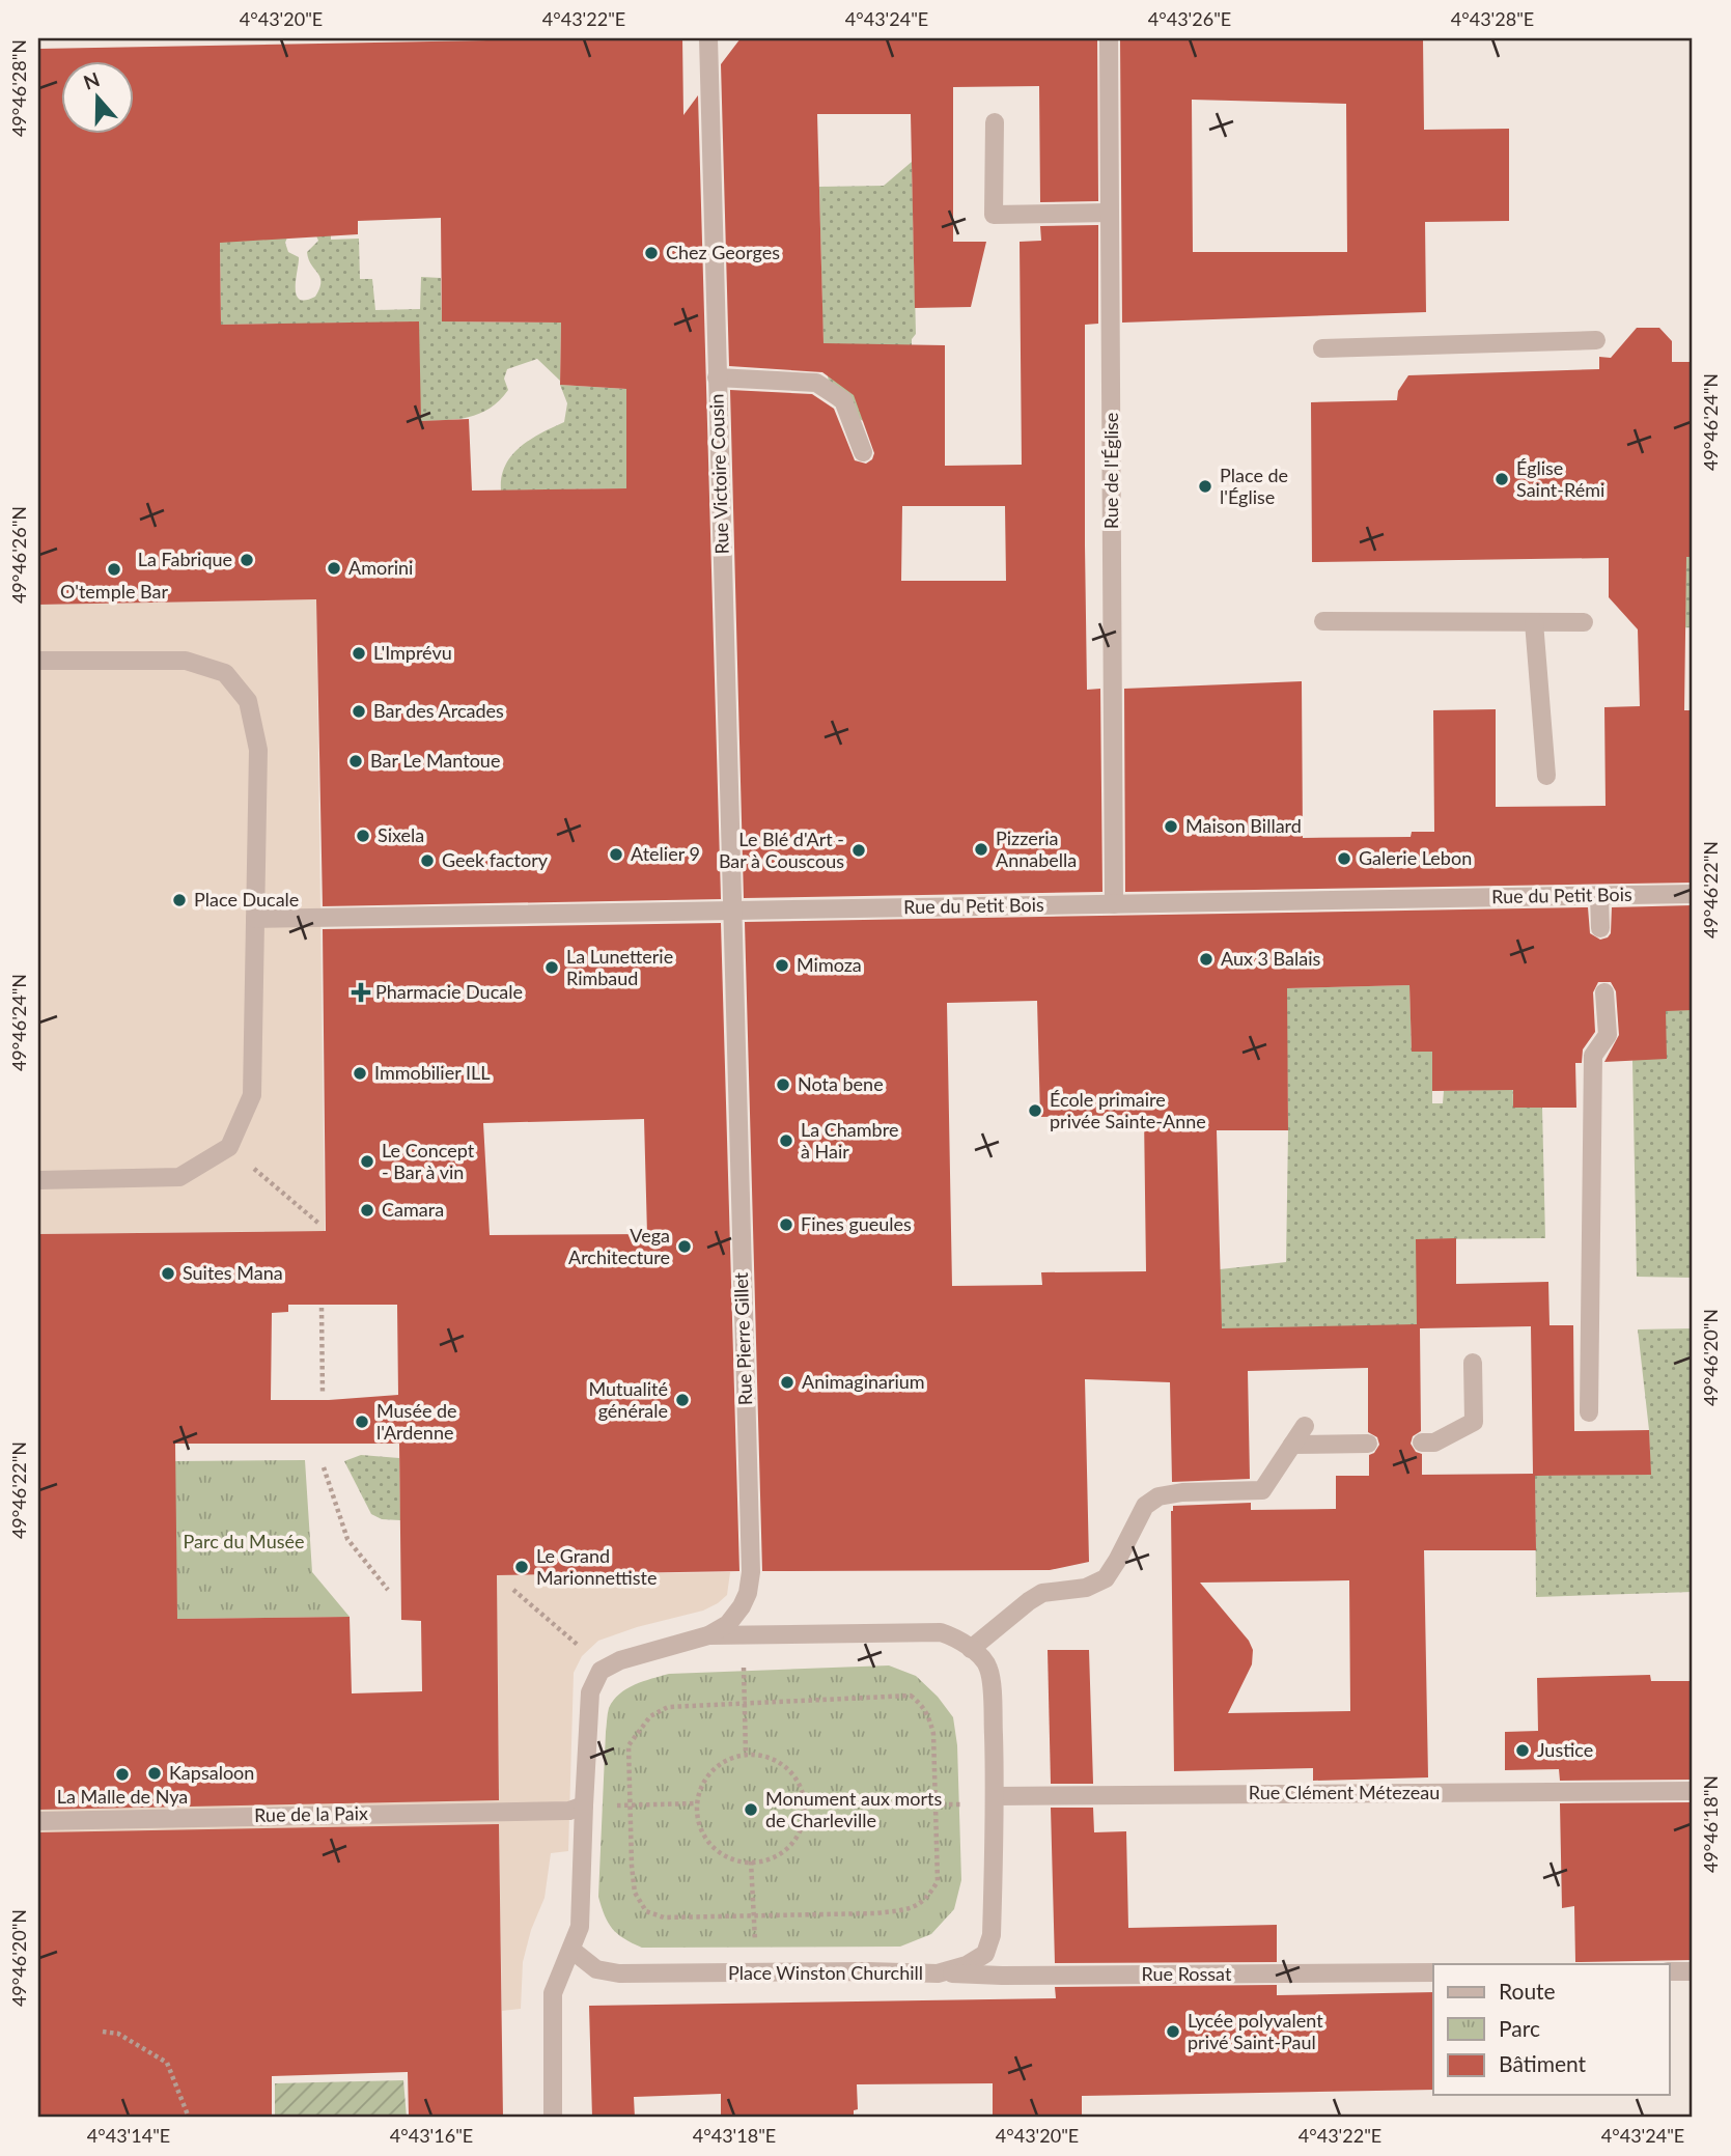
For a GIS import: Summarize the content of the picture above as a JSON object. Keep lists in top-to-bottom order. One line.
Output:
{"streets":{"street":["Rue de l'Église","Rue Victoire Cousin","Rue du Petit Bois","Rue Pierre Gillet","Rue Clément Métezeau","Rue de la Paix","Place Winston Churchill","Rue Rossat"]},"crossings":[["Rue de l'Église","Rue du Petit Bois"],["Rue Victoire Cousin","Rue du Petit Bois"],["Rue Victoire Cousin","Rue Pierre Gillet"],["Rue du Petit Bois","Rue Pierre Gillet"],["Rue Clément Métezeau","Place Winston Churchill"],["Place Winston Churchill","Rue Rossat"]],"parks":["Parc du Musée"],"places":{"other":["Chez Georges","Église Saint-Rémi","Place de l'Église","La Fabrique","Amorini","O'temple Bar","L'Imprévu","Bar des Arcades","Bar Le Mantoue","Maison Billard","Sixela","Pizzeria Annabella","Le Blé d'Art - Bar à Couscous","Atelier 9","Galerie Lebon","Geek factory","Place Ducale","Aux 3 Balais","Mimoza","La Lunetterie Rimbaud","Immobilier ILL","Nota bene","École primaire privée Sainte-Anne","La Chambre à Hair","Le Concept - Bar à vin","Camara","Fines gueules","Vega Architecture","Suites Mana","Animaginarium","Mutualité générale","Musée de l'Ardenne","Le Grand Marionnettiste","Justice","Kapsaloon","La Malle de Nya","Monument aux morts de Charleville","Lycée polyvalent privé Saint-Paul"],"health":["Pharmacie Ducale"]},"legend":["Route","Parc","Bâtiment"],"north":"top","coordinates":["4°43'20\"E","4°43'22\"E","4°43'24\"E","4°43'26\"E","4°43'28\"E","49°46'28\"N","49°46'24\"N","49°46'26\"N","49°46'22\"N","49°46'20\"N","49°46'18\"N","4°43'14\"E","4°43'16\"E","4°43'18\"E"]}
